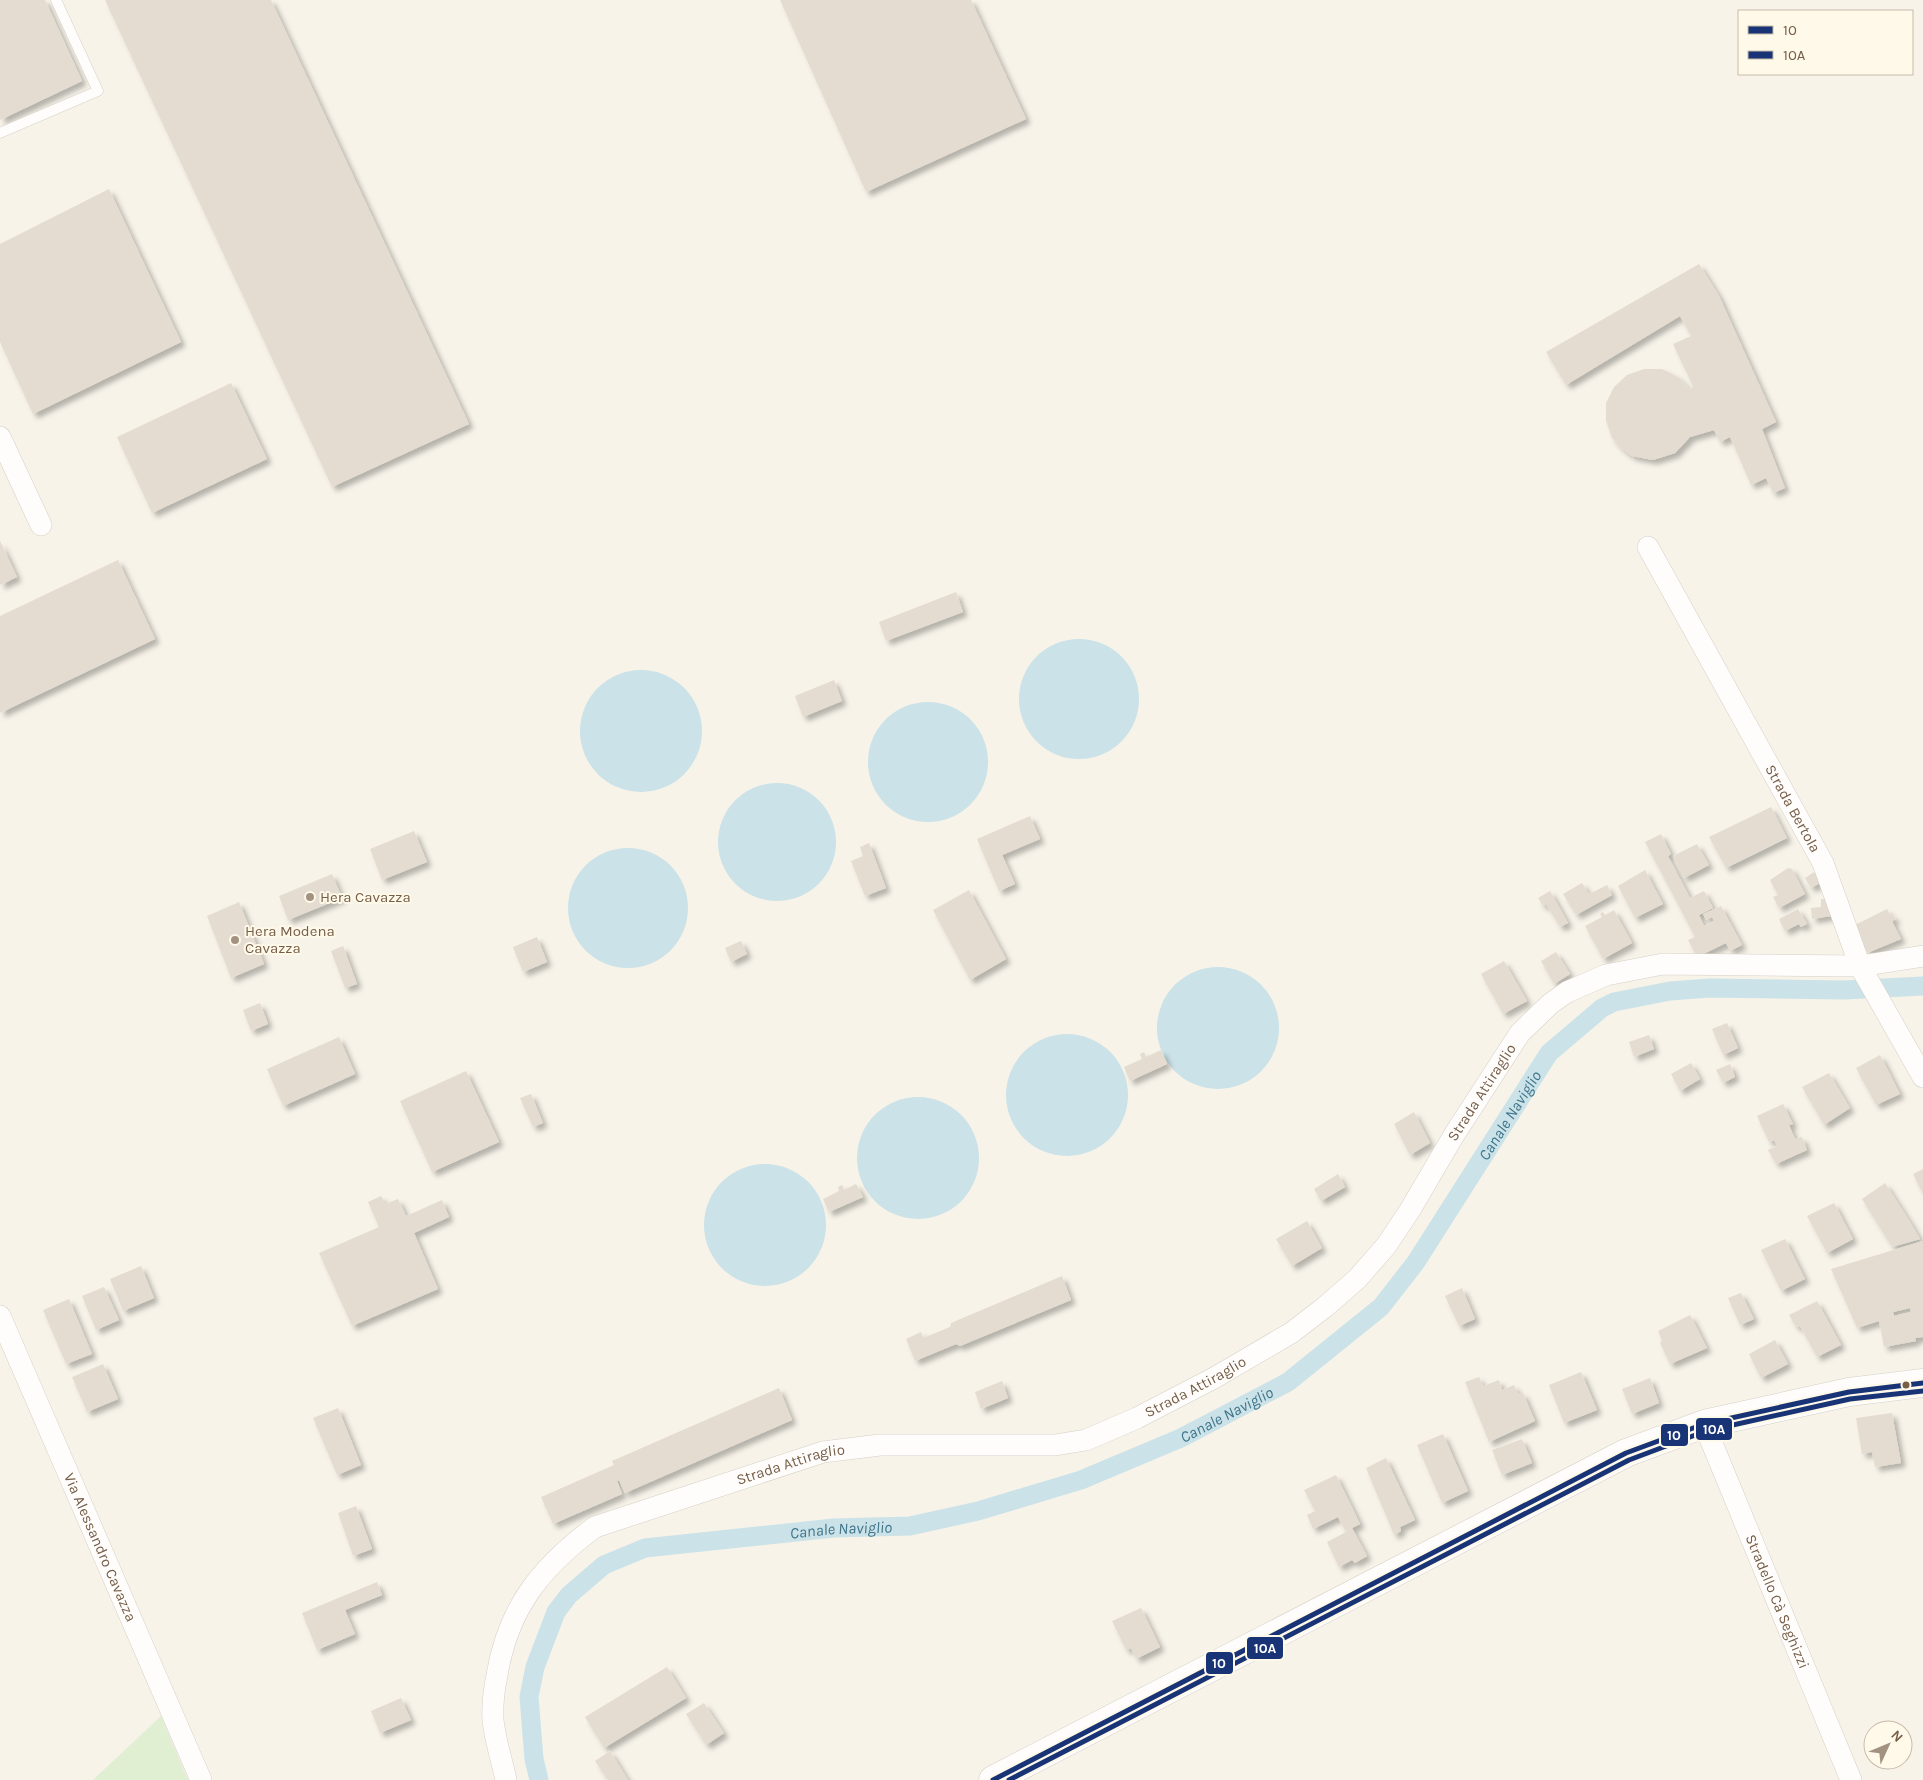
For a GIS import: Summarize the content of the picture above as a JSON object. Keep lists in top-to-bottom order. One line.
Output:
{"streets":{"street":["Strada Bertola","Strada Attiraglio","Via Alessandro Cavazza","Stradello Cà Seghizzi"]},"crossings":[["Strada Bertola","Strada Attiraglio"]],"water":["Canale Naviglio"],"places":["Hera Cavazza","Hera Modena Cavazza"],"lines":["transit line 10","transit line 10A"],"legend":["10","10A"],"north":"top right"}
